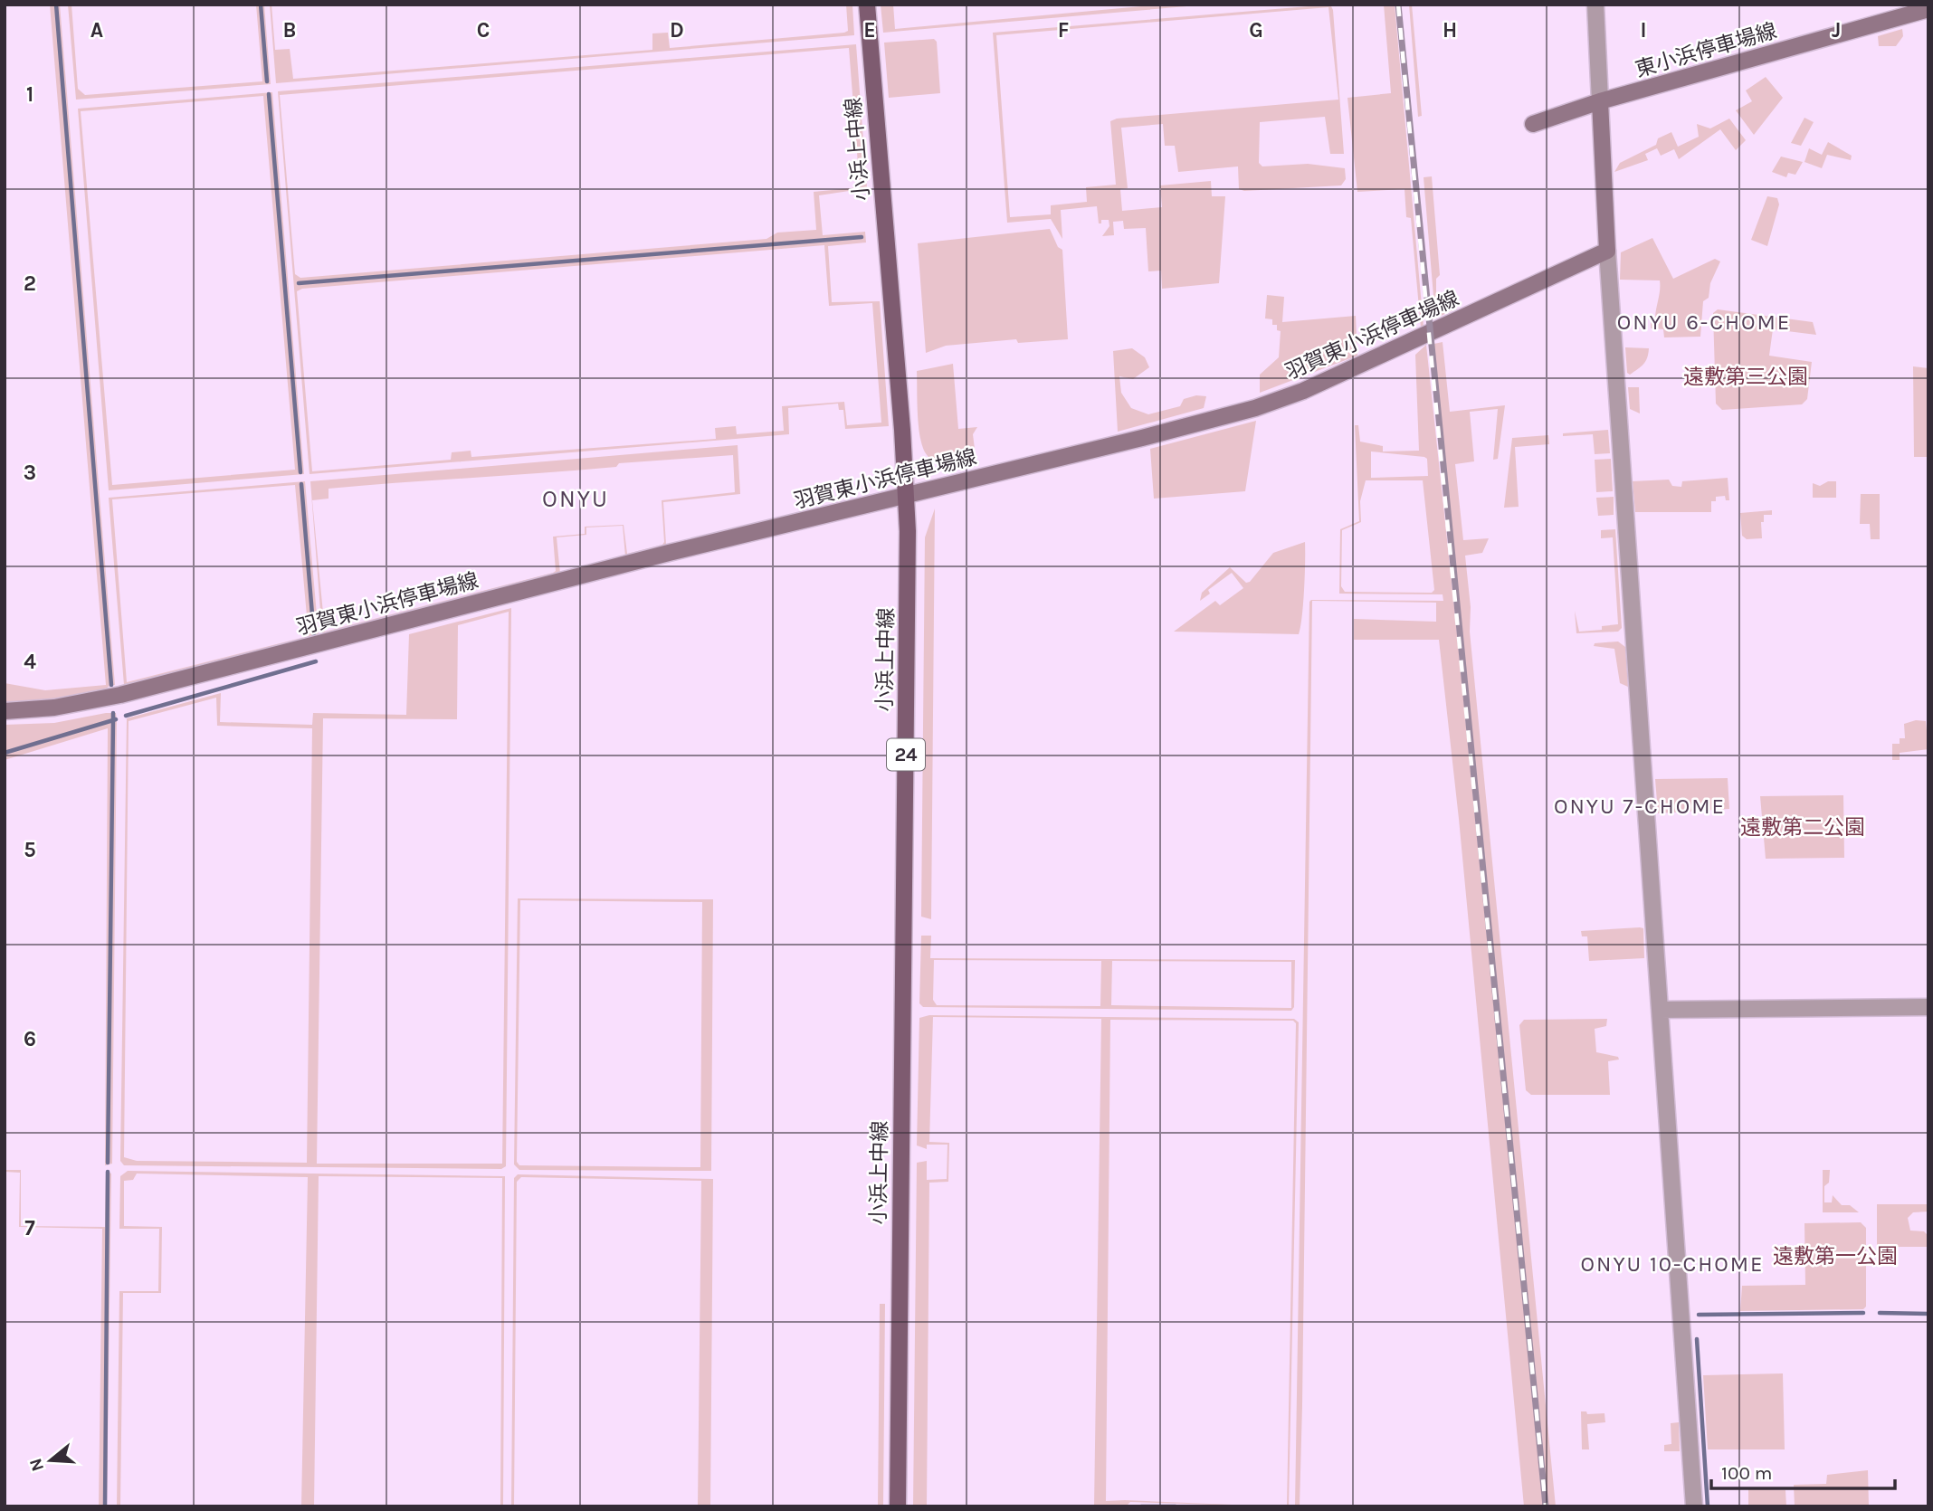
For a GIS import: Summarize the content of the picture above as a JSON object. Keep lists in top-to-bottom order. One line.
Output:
{"streets":{"main road":["東小浜停車場線","小浜上中線","羽賀東小浜停車場線","24"]},"crossings":[["小浜上中線","羽賀東小浜停車場線"]],"districts":["ONYU 6-CHOME","ONYU","ONYU 7-CHOME","ONYU 10-CHOME"],"parks":["遠敷第三公園","遠敷第二公園","遠敷第一公園"],"scale_bar":"100 m","north":"left","grid":{"columns":["A","B","C","D","E","F","G","H","I","J"],"rows":["1","2","3","4","5","6","7"]}}
